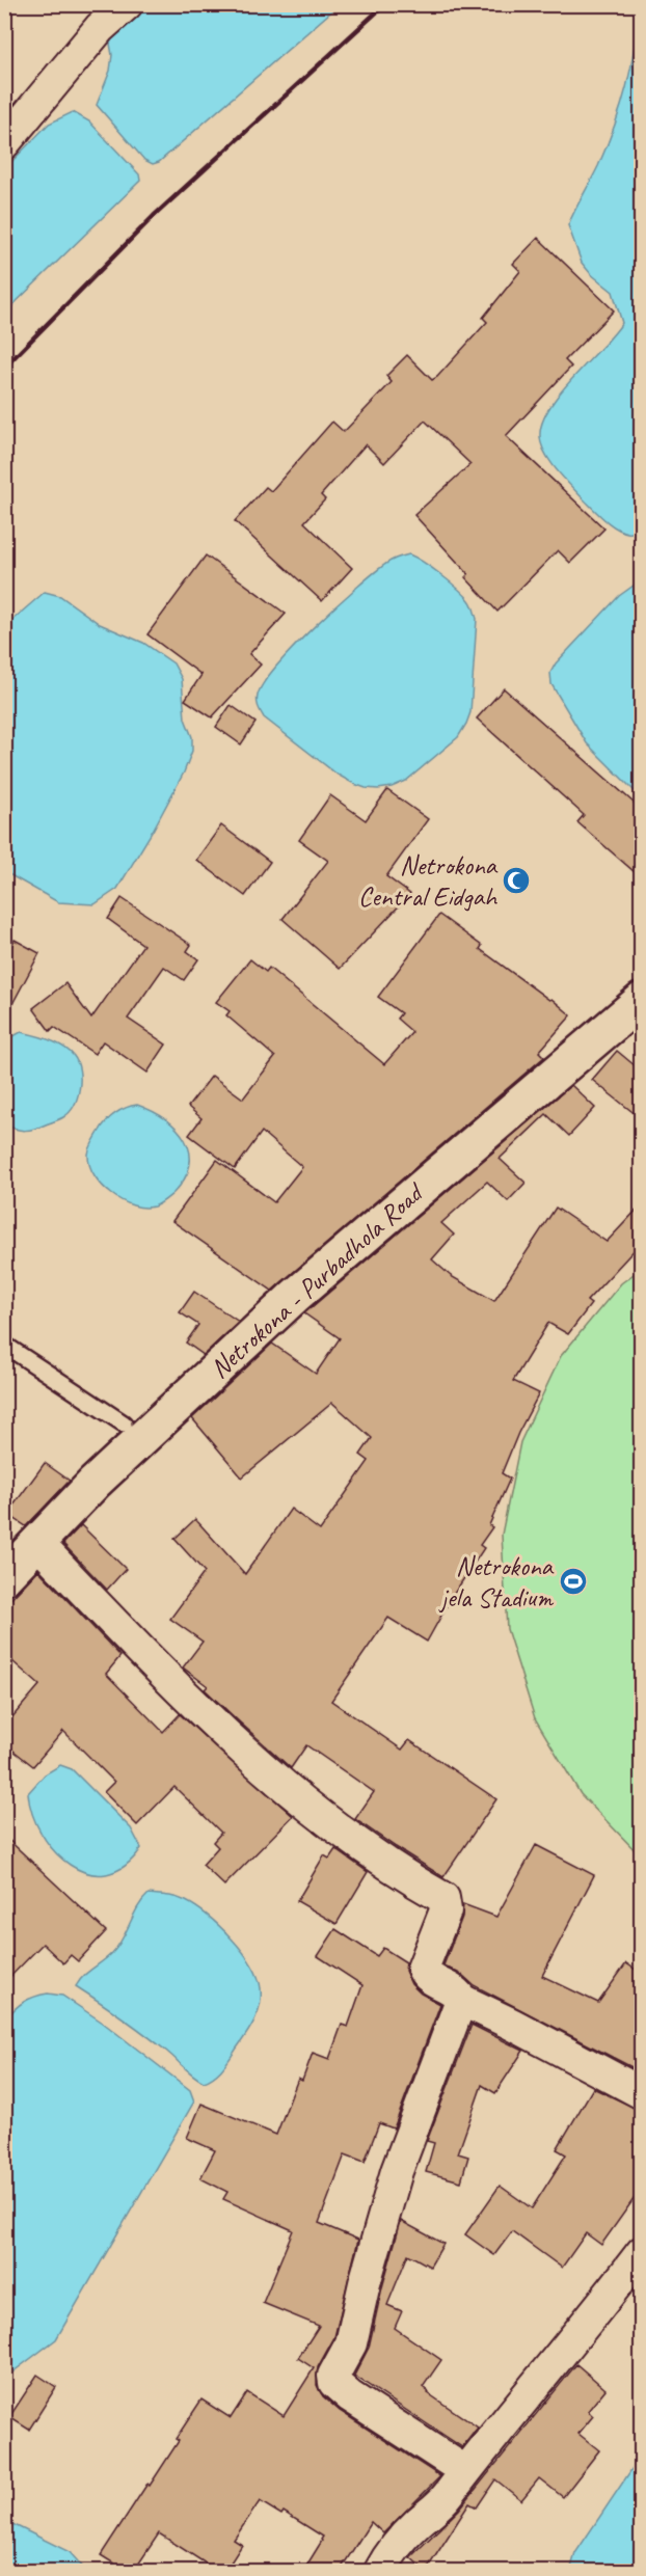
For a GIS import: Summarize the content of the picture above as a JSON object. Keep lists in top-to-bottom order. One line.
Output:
{"streets":{"main road":["Netrokona - Purbadhola Road"]},"places":{"mosque":["Netrokona Central Eidgah"],"sports":["Netrokona jela Stadium"]}}
